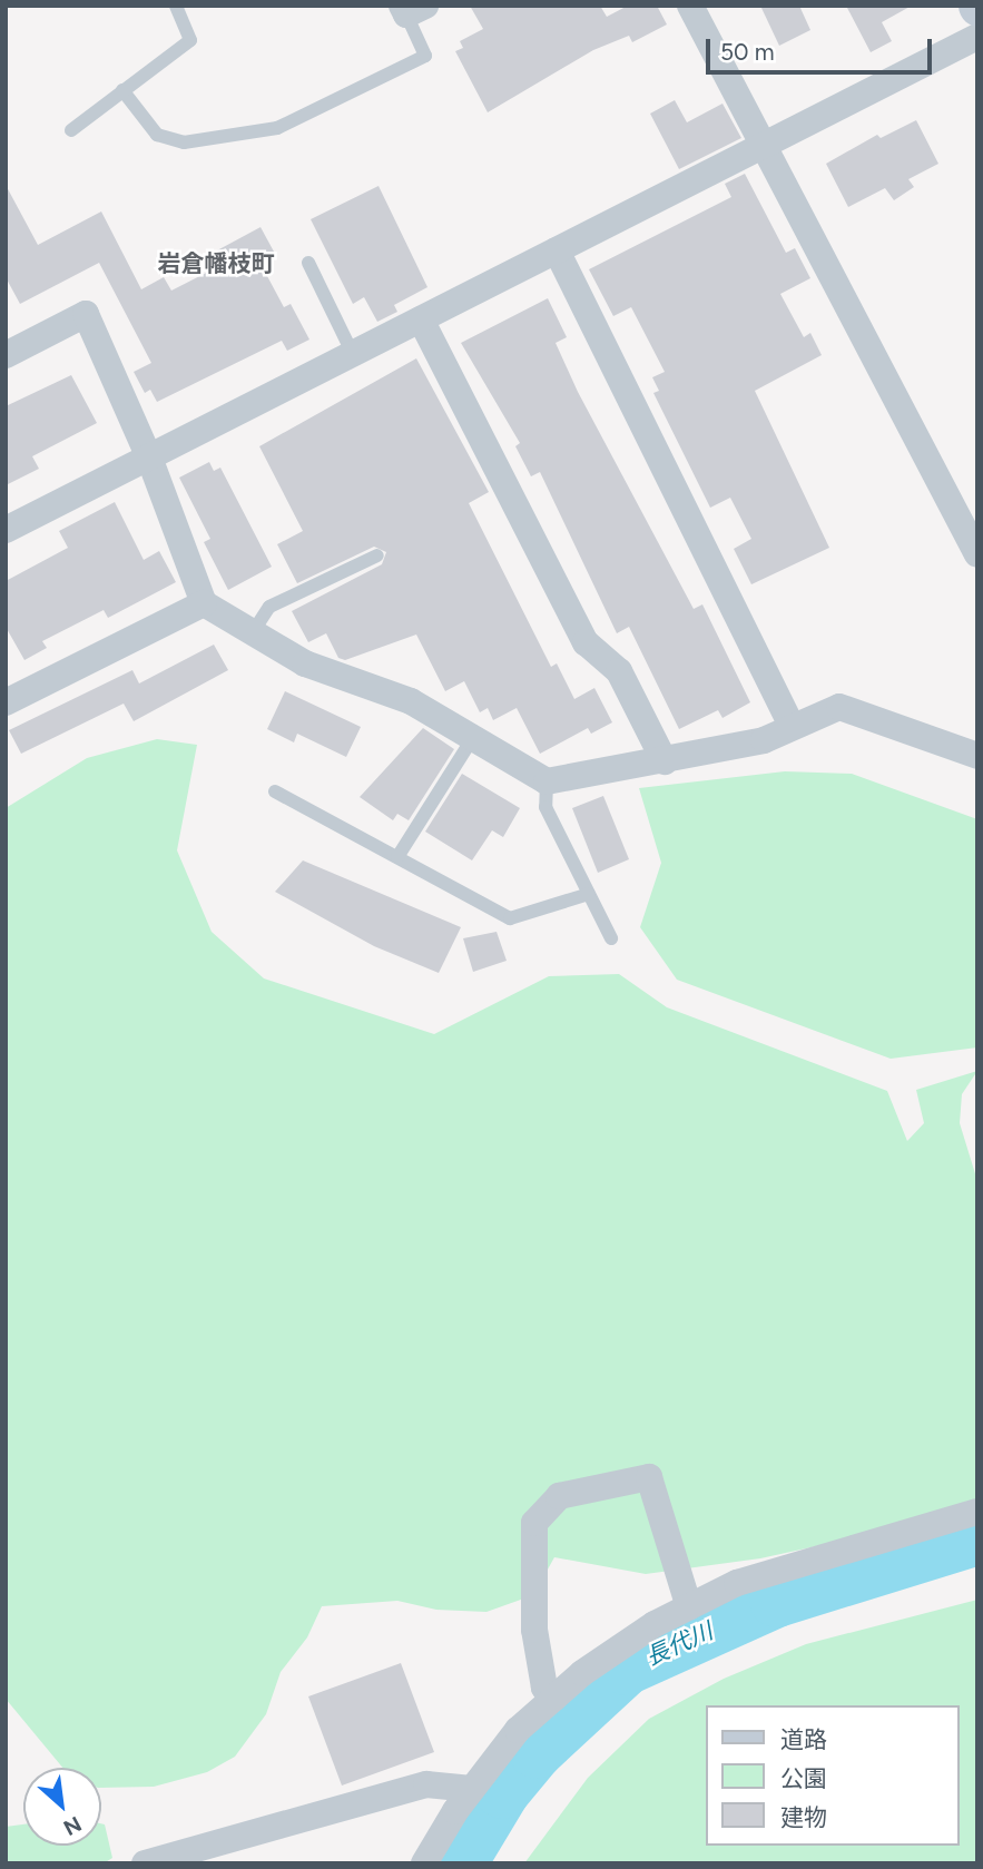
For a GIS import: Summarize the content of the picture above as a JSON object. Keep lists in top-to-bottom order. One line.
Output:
{"districts":["岩倉幡枝町"],"water":["長代川"],"legend":["道路","公園","建物"],"scale_bar":"50 m","north":"bottom right"}
